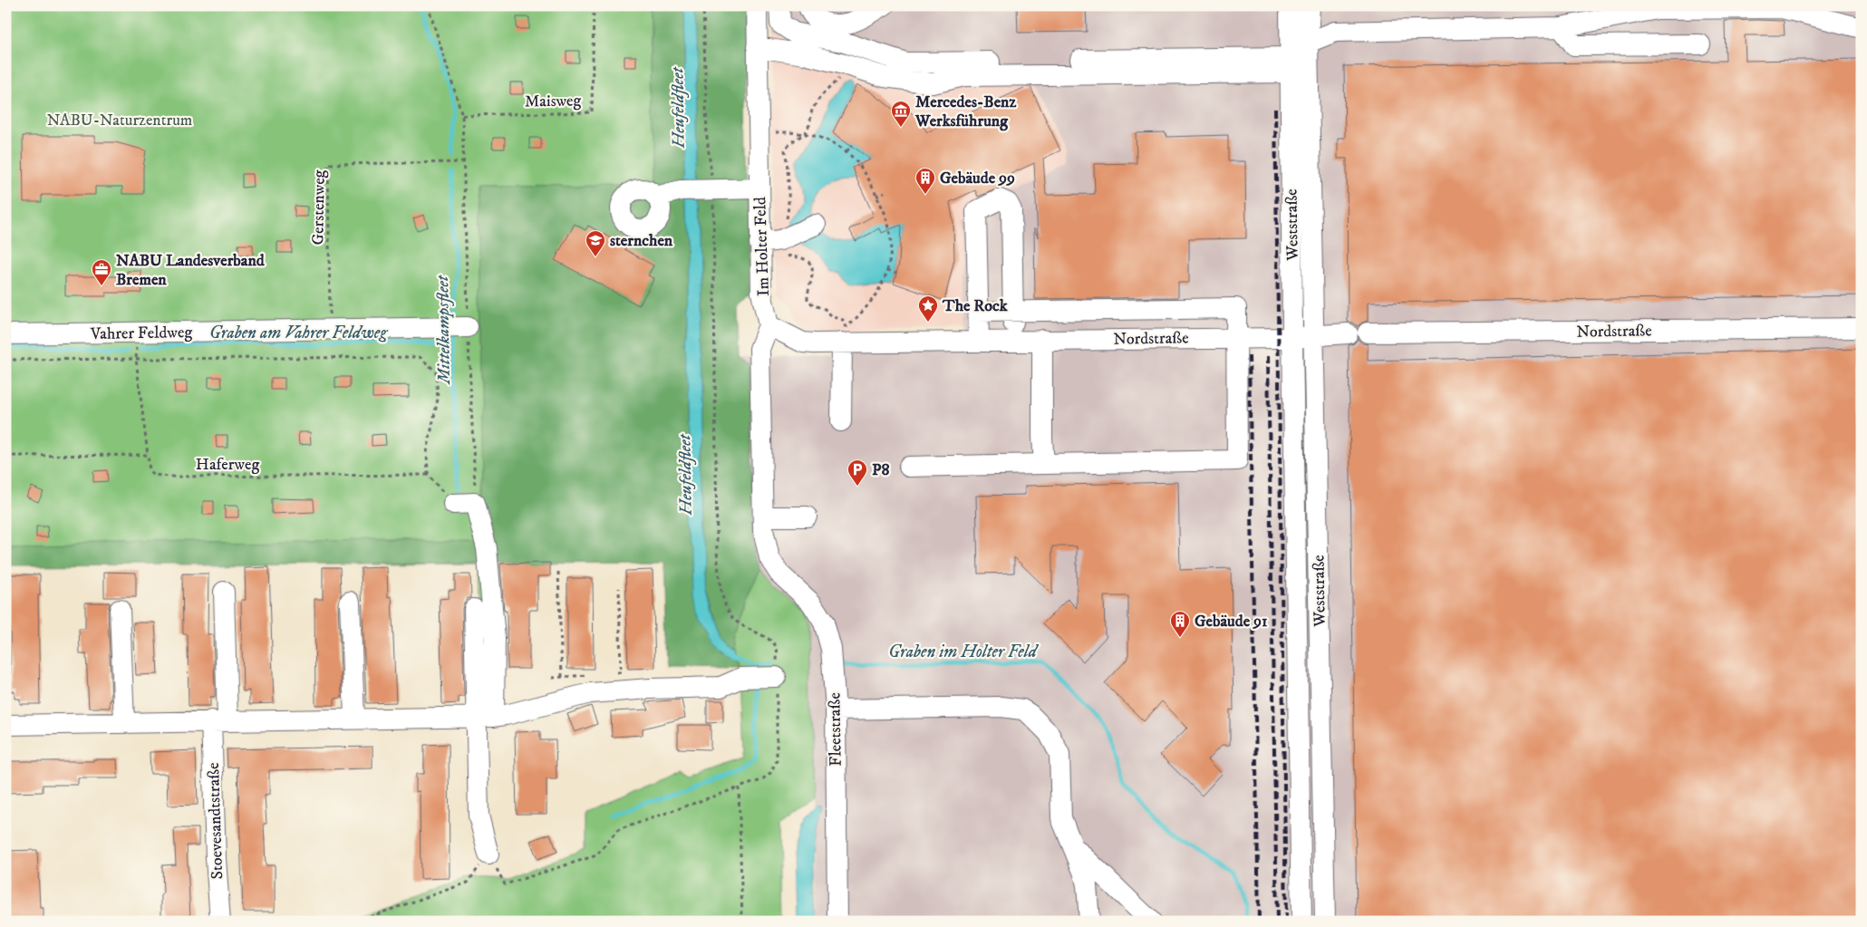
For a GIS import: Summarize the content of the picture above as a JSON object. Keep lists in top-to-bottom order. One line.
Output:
{"streets":{"street":["Weststraße","Im Holter Feld","Nordstraße","Vahrer Feldweg","Fleetstraße","Stoevesandtstraße"],"path":["Maisweg","Gerstenweg","Haferweg"]},"crossings":[["Gerstenweg","Vahrer Feldweg"],["Weststraße","Nordstraße"]],"water":["Heufeldfleet","Mittelkampsfleet","Graben am Vahrer Feldweg","Graben im Holter Feld"],"parks":["NABU-Naturzentrum"],"places":{"museum":["Mercedes-Benz Werksführung"],"building":["Gebäude 99","Gebäude 91"],"school or university":["sternchen"],"office":["NABU Landesverband Bremen"],"place":["The Rock"],"parking":["P8"]}}
